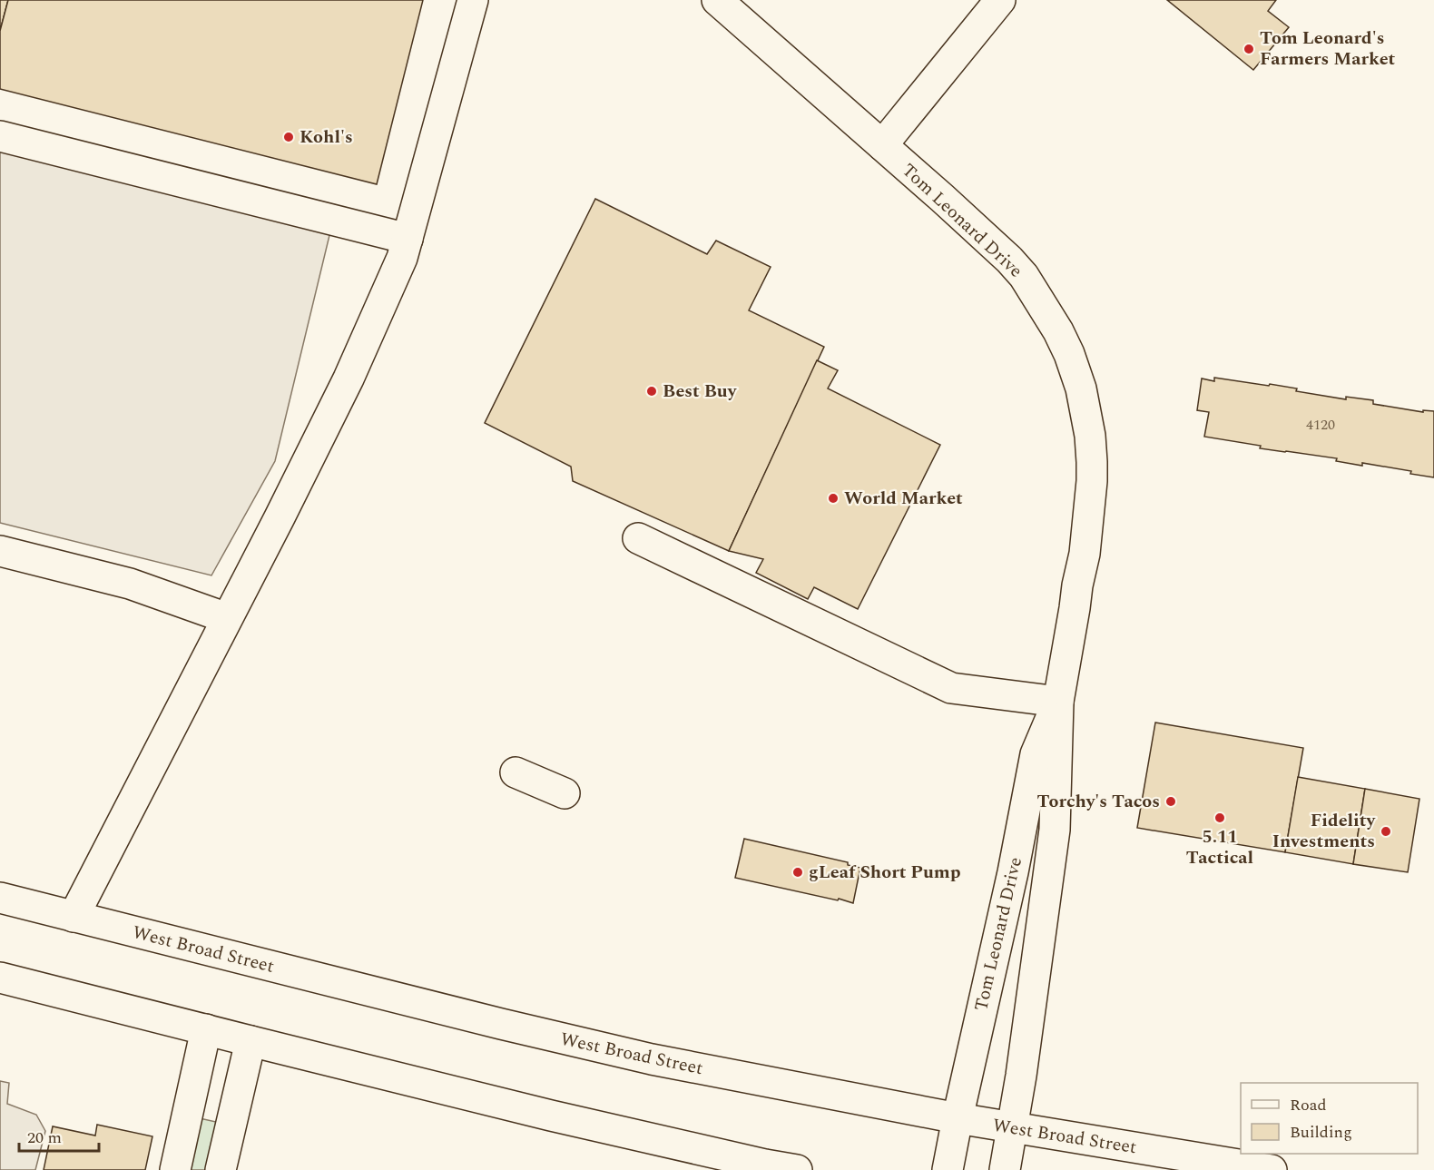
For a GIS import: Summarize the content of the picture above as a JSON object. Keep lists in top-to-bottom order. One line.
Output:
{"streets":{"main road":["Tom Leonard Drive","West Broad Street"]},"crossings":[["Tom Leonard Drive","West Broad Street"]],"places":["Tom Leonard's Farmers Market","Kohl's","Best Buy","World Market","Torchy's Tacos","5.11 Tactical","Fidelity Investments","gLeaf Short Pump"],"house_numbers":["4120"],"legend":["Road","Building"],"scale_bar":"20 m"}
